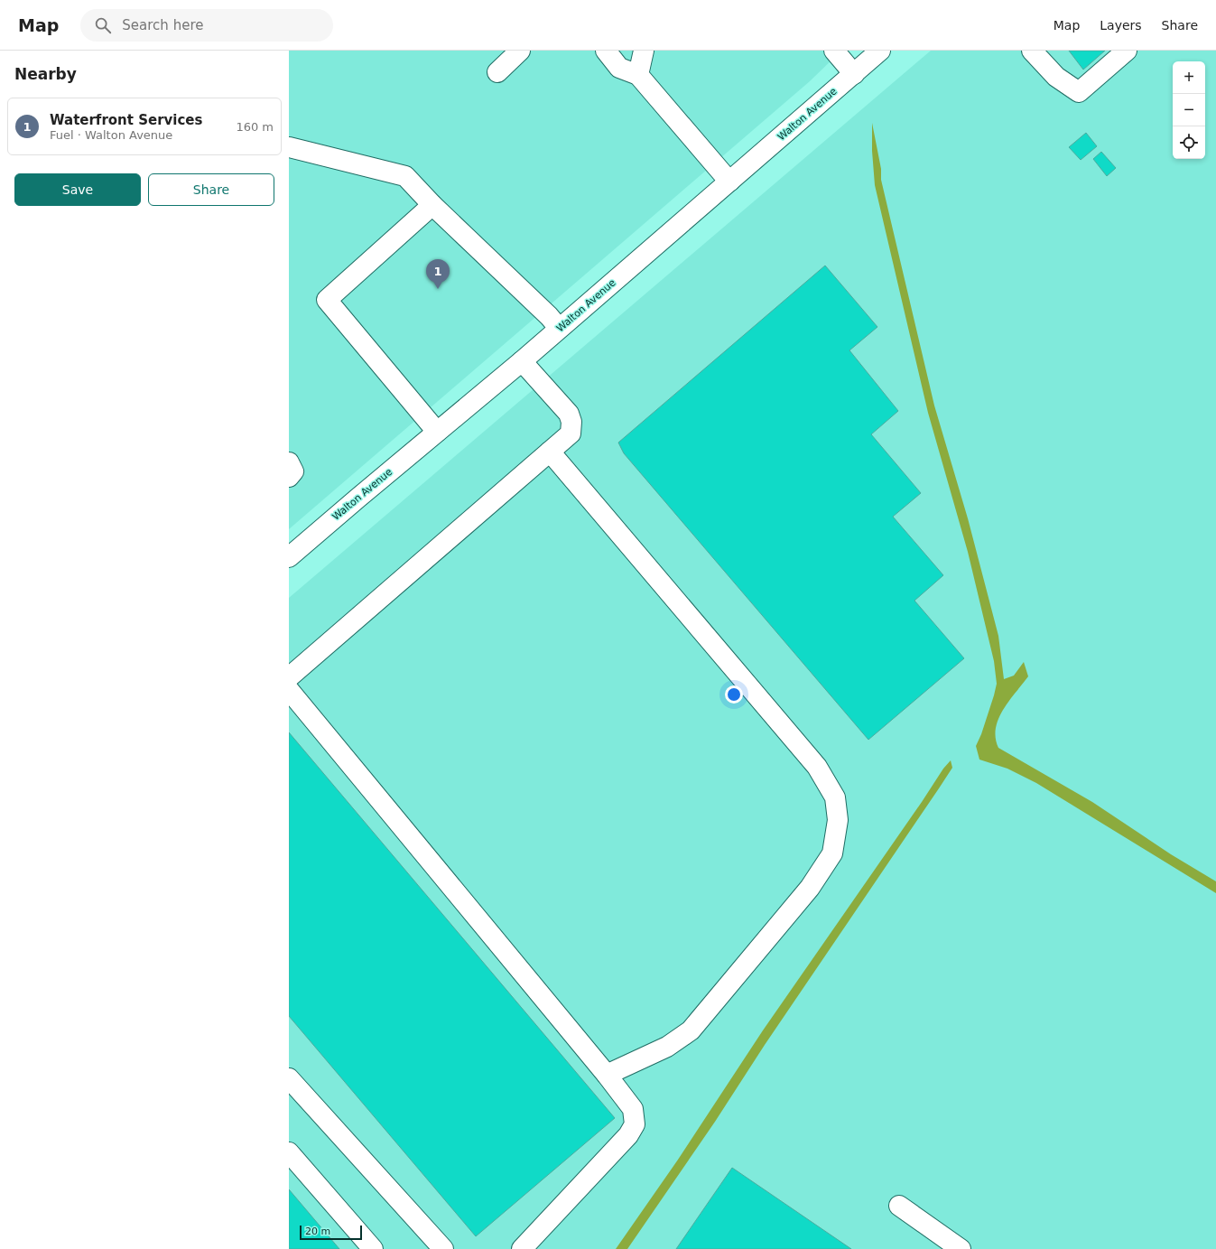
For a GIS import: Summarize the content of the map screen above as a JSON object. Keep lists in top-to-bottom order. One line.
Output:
{"streets":{"main road":["Walton Avenue"]},"scale_bar":"20 m","page":{"header":"Map","search":"Search here","nav":["Map","Layers","Share"],"heading":"Nearby","map_buttons":["+","−"],"list":[{"mark":"1","name":"Waterfront Services","note":"Fuel · Walton Avenue","value":"160 m"}],"buttons":["Save","Share"],"pins":"1","scale":"20 m"}}
